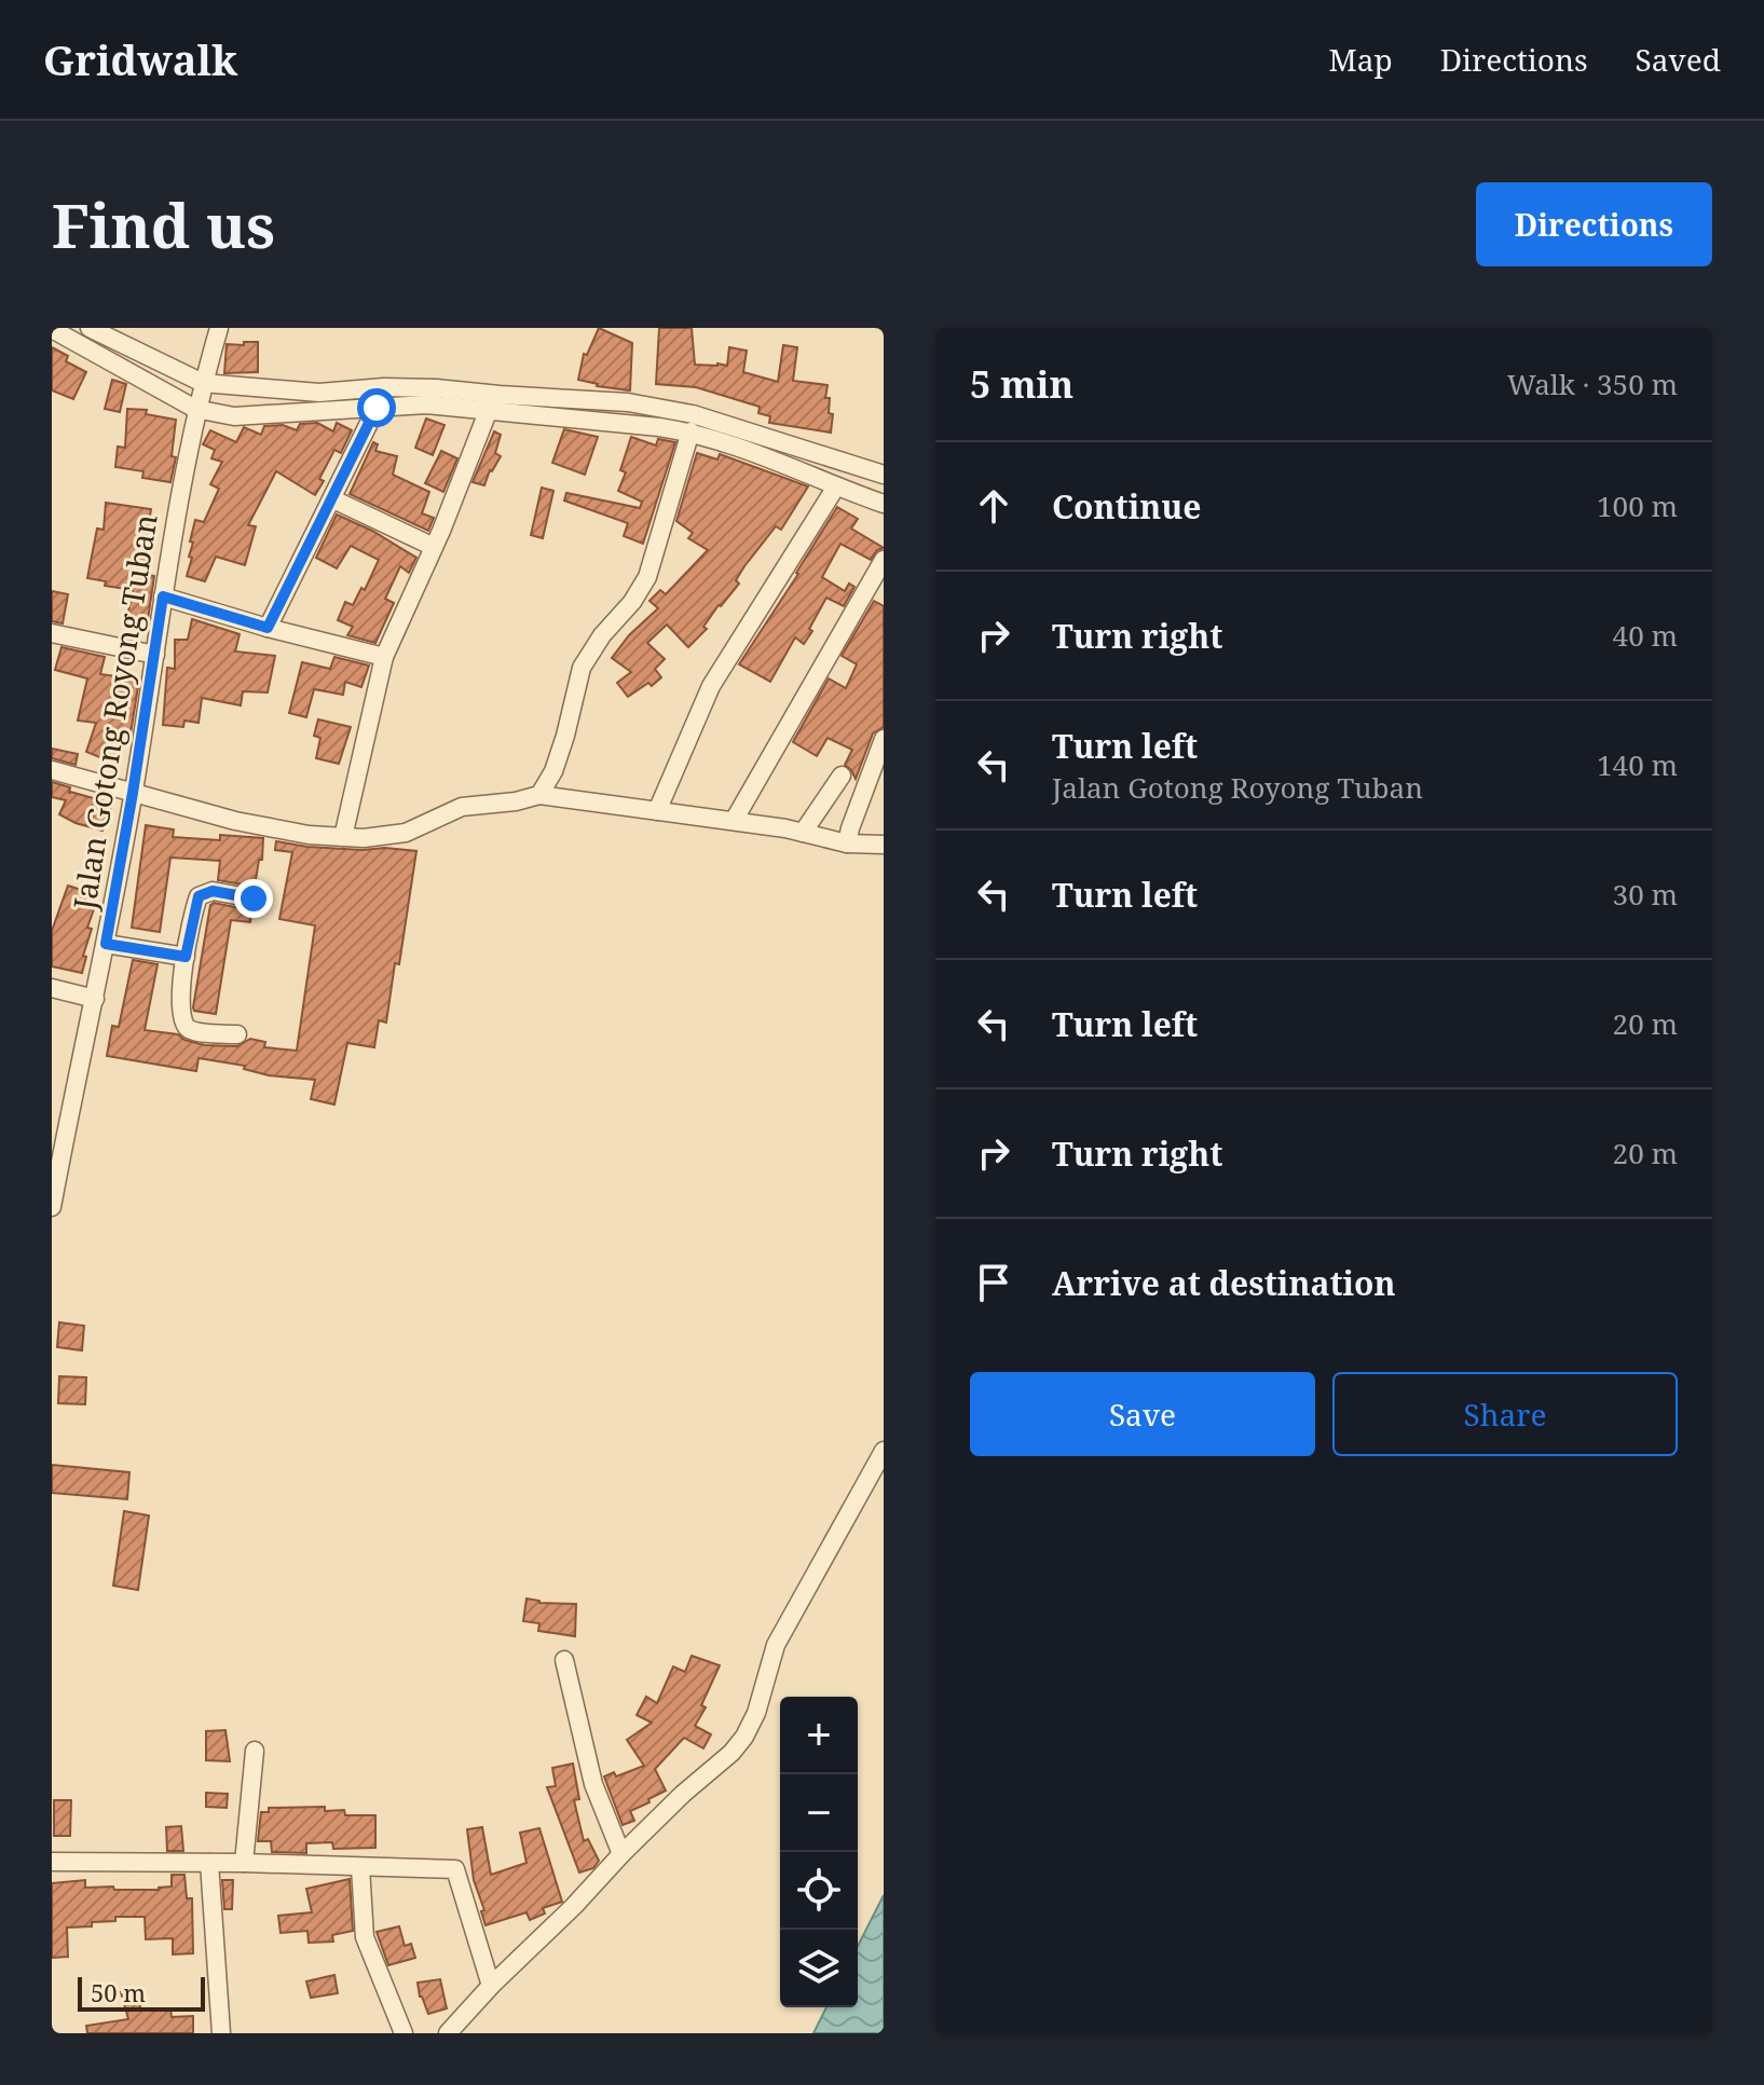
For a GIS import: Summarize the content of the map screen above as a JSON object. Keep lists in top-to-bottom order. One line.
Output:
{"streets":{"street":["Jalan Gotong Royong Tuban"]},"scale_bar":"50 m","page":{"header":"Gridwalk","nav":["Map","Directions","Saved"],"buttons":["Directions",["Save","Share"]],"title":"Find us","heading":["5 min","Walk · 350 m"],"list":[["Continue","100 m"],["Turn right","40 m"],["Turn left","Jalan Gotong Royong Tuban","140 m"],["Turn left","30 m"],["Turn left","20 m"],["Turn right","20 m"],"Arrive at destination"],"map_buttons":["+","−"],"scale":"50 m"}}
